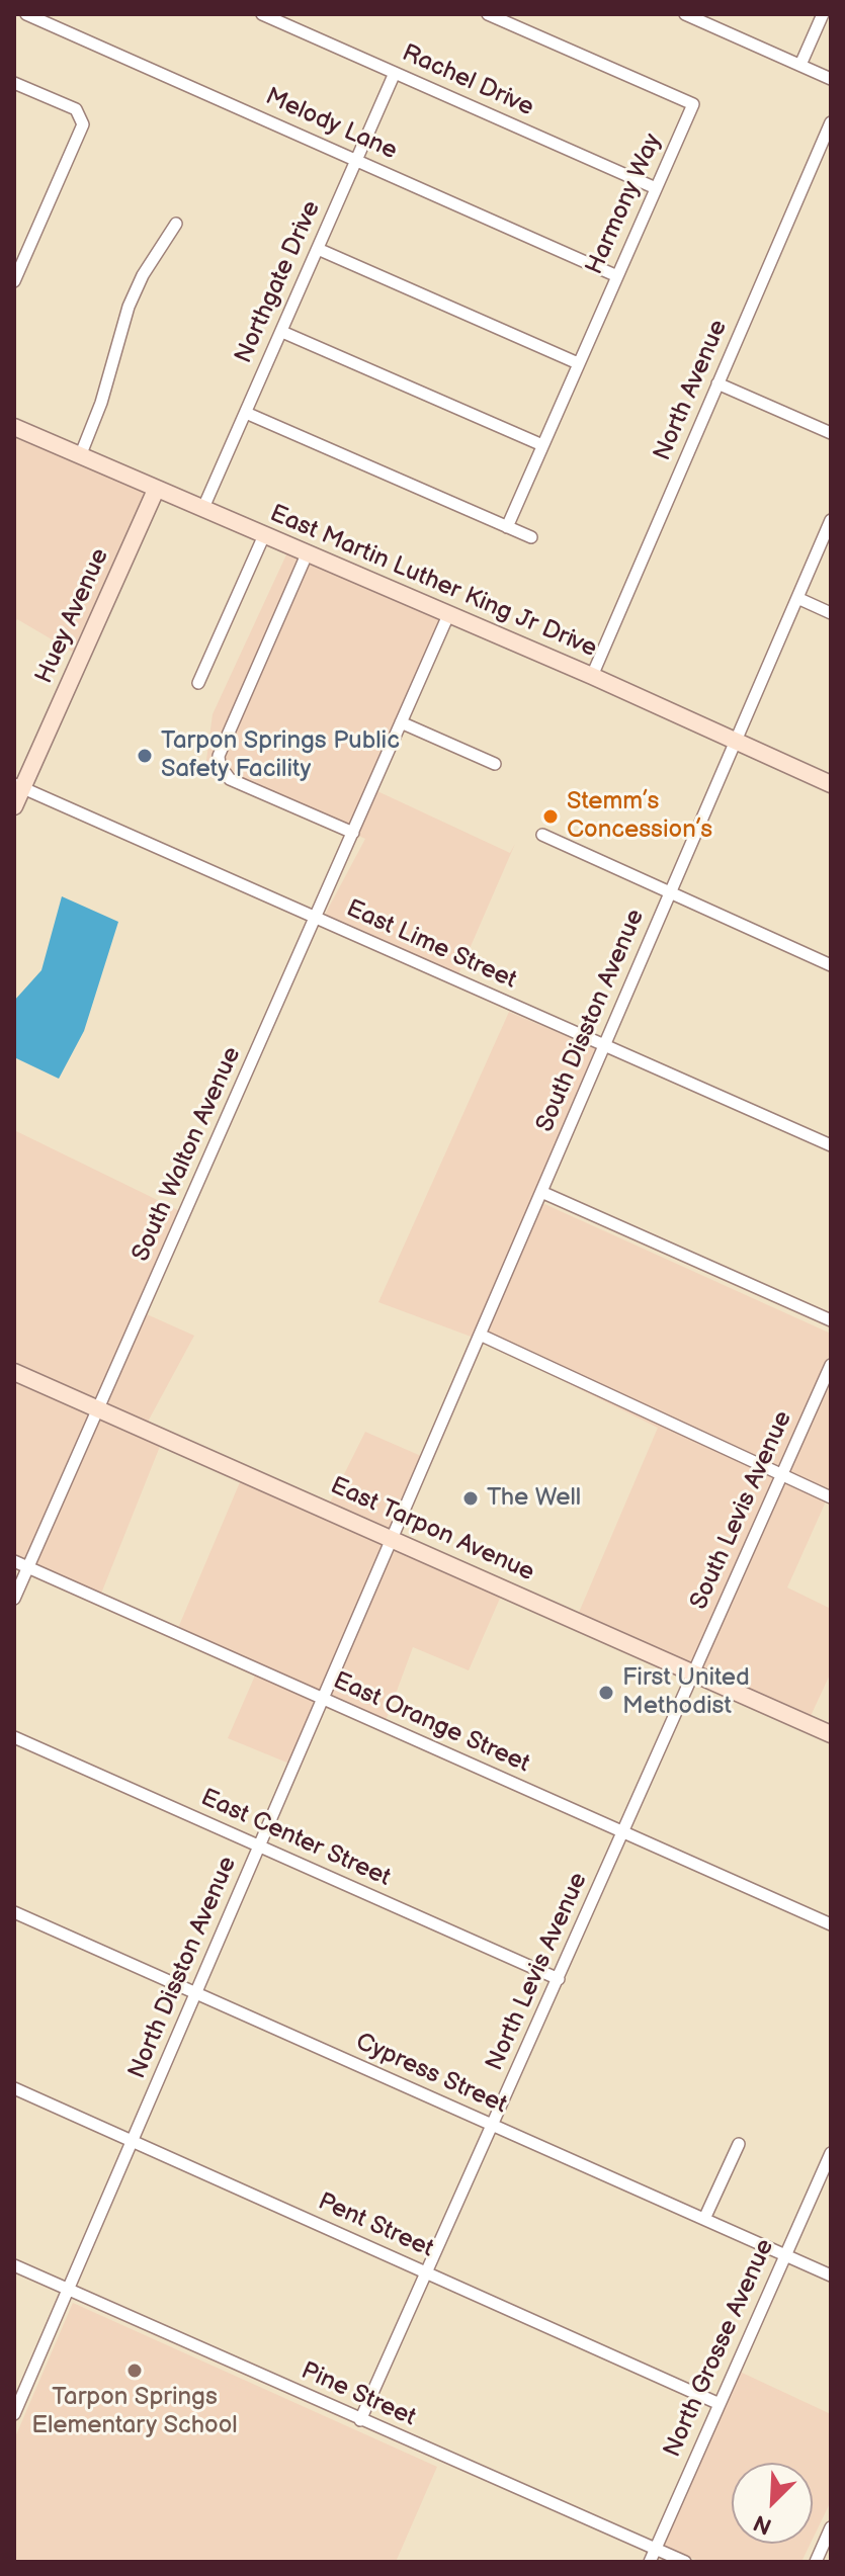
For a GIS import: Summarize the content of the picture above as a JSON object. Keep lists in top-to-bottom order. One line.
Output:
{"streets":{"street":["Rachel Drive","Melody Lane","Harmony Way","Northgate Drive","North Avenue","East Martin Luther King Jr Drive","Huey Avenue","East Lime Street","South Disston Avenue","South Walton Avenue","South Levis Avenue","East Tarpon Avenue","East Orange Street","East Center Street","North Disston Avenue","North Levis Avenue","Cypress Street","Pent Street","North Grosse Avenue","Pine Street"]},"crossings":[["Rachel Drive","Harmony Way"],["Rachel Drive","Northgate Drive"],["Melody Lane","Harmony Way"],["Melody Lane","Northgate Drive"],["Northgate Drive","East Martin Luther King Jr Drive"],["North Avenue","East Martin Luther King Jr Drive"],["East Martin Luther King Jr Drive","Huey Avenue"],["East Martin Luther King Jr Drive","South Disston Avenue"],["East Martin Luther King Jr Drive","South Walton Avenue"],["Huey Avenue","East Lime Street"],["East Lime Street","South Disston Avenue"],["East Lime Street","South Walton Avenue"],["South Disston Avenue","East Tarpon Avenue"],["South Disston Avenue","North Disston Avenue"],["South Walton Avenue","East Tarpon Avenue"],["South Walton Avenue","East Orange Street"],["South Levis Avenue","East Tarpon Avenue"],["South Levis Avenue","North Levis Avenue"],["East Tarpon Avenue","North Disston Avenue"],["East Tarpon Avenue","North Levis Avenue"],["East Orange Street","North Disston Avenue"],["East Orange Street","North Levis Avenue"],["East Center Street","North Disston Avenue"],["East Center Street","North Levis Avenue"],["North Disston Avenue","Cypress Street"],["North Disston Avenue","Pent Street"],["North Disston Avenue","Pine Street"],["North Levis Avenue","Cypress Street"],["North Levis Avenue","Pent Street"],["North Levis Avenue","Pine Street"],["Cypress Street","North Grosse Avenue"],["Pent Street","North Grosse Avenue"],["North Grosse Avenue","Pine Street"]],"places":["Tarpon Springs Public Safety Facility","Stemm’s Concession’s","The Well","First United Methodist","Tarpon Springs Elementary School"],"north":"bottom left"}
